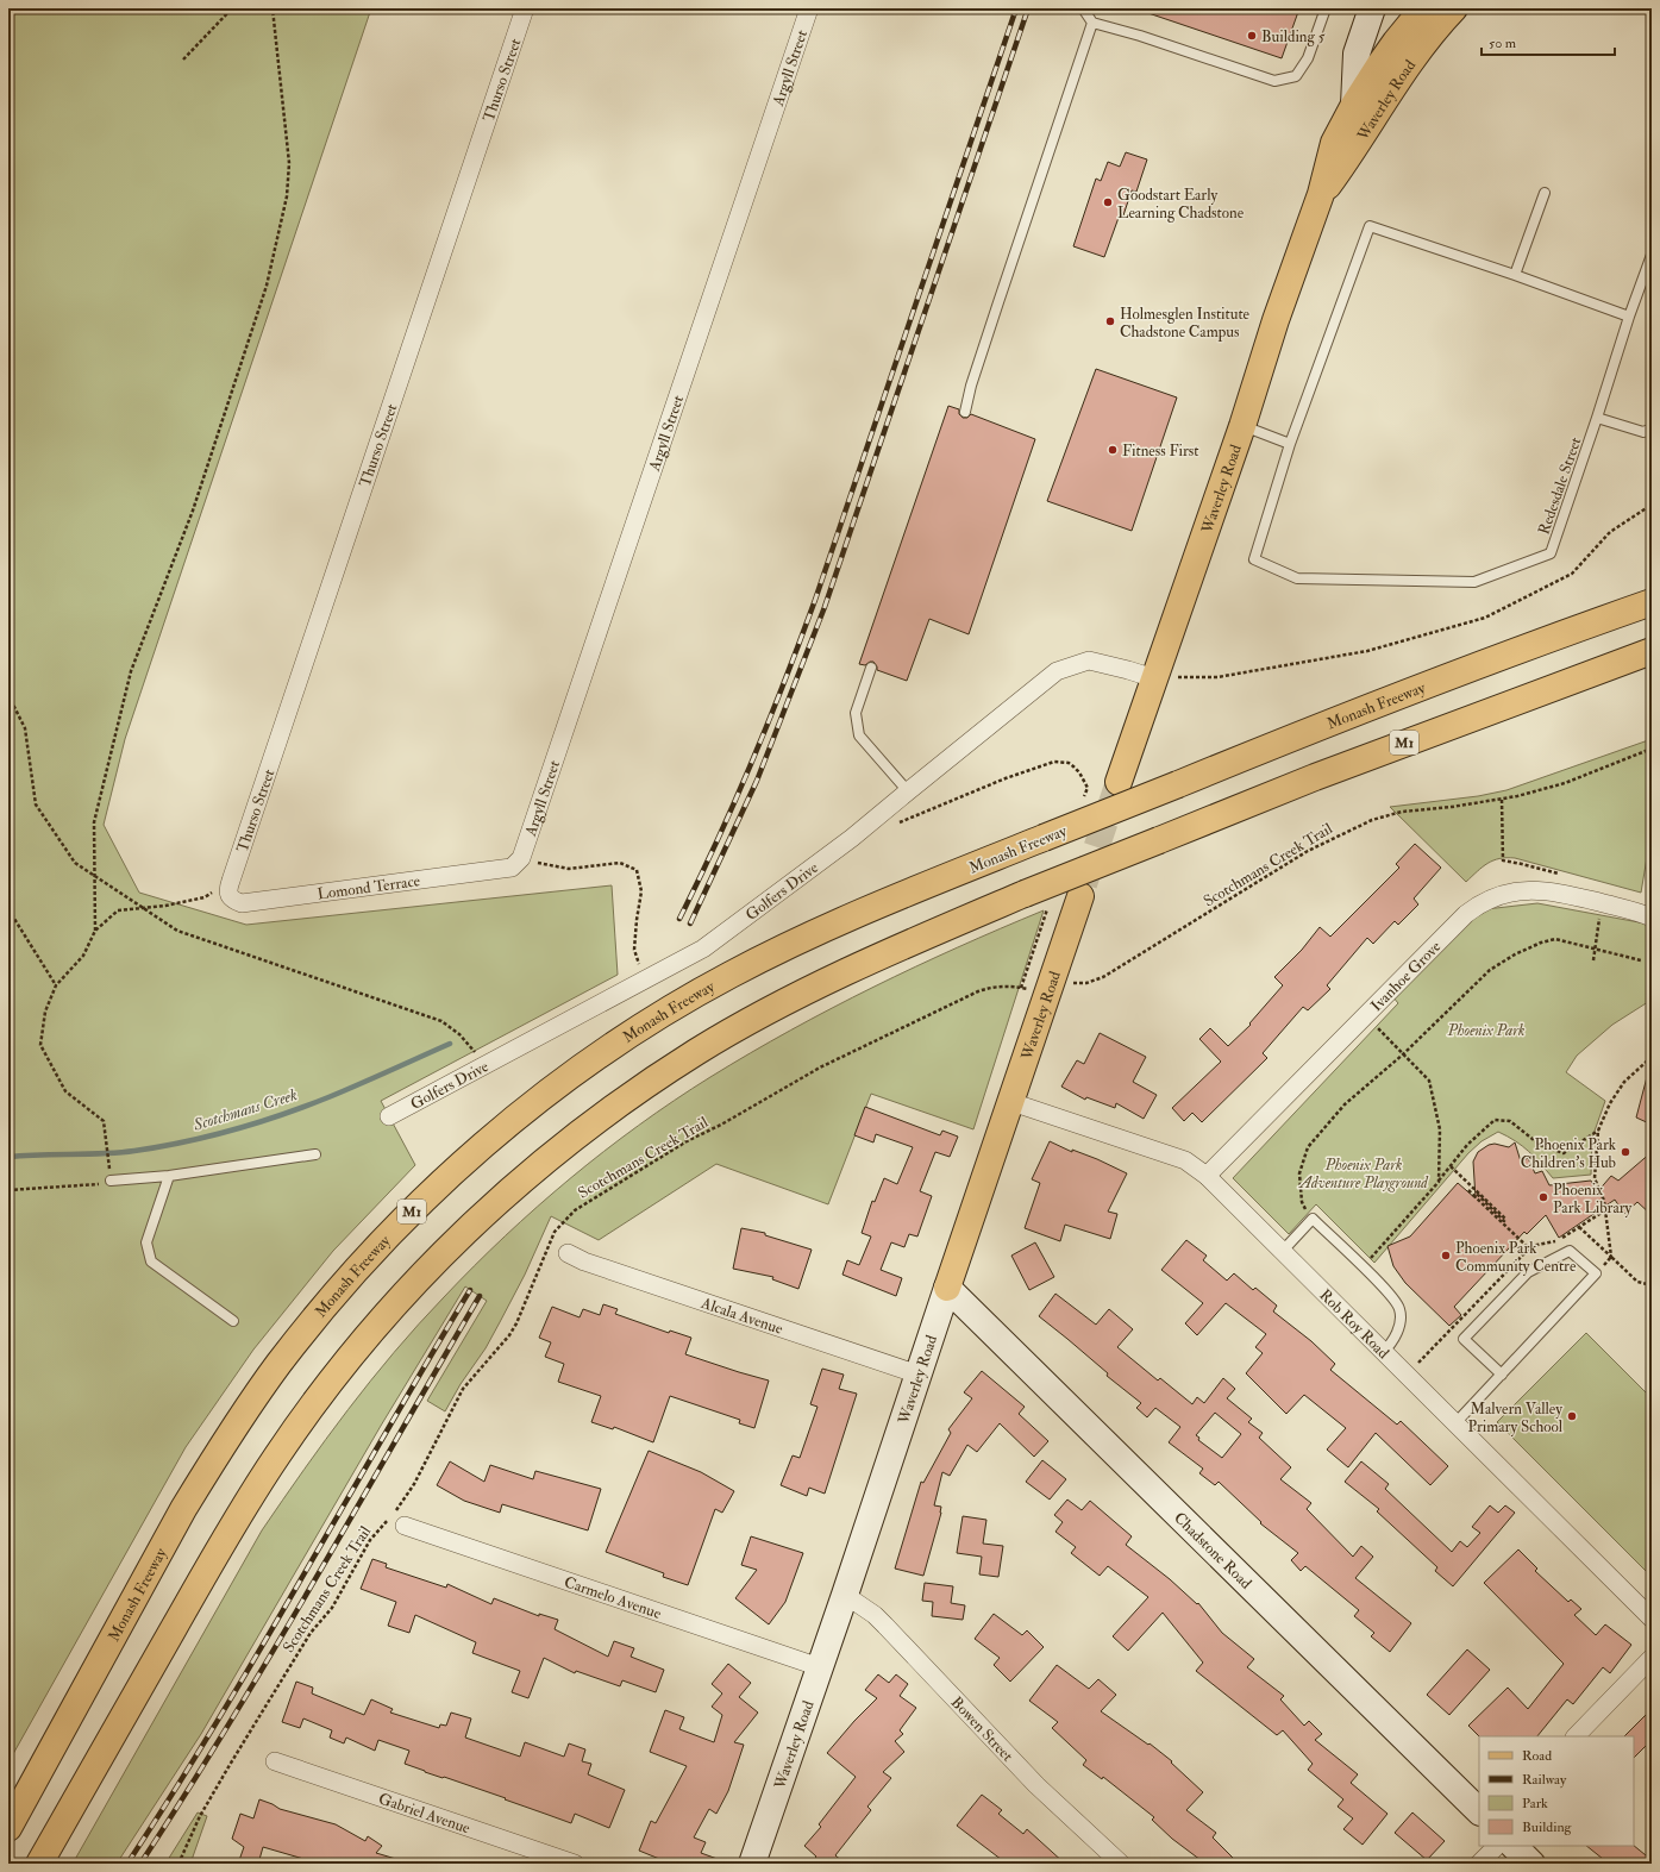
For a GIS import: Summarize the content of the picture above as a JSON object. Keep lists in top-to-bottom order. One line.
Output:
{"streets":{"main road":["Waverley Road","Monash Freeway","M1"],"street":["Argyll Street","Thurso Street","Lomond Terrace","Golfers Drive","Ivanhoe Grove","Alcala Avenue","Rob Roy Road","Chadstone Road","Carmelo Avenue","Bowen Street","Gabriel Avenue"],"lane":["Redesdale Street"],"path":["Scotchmans Creek Trail"]},"crossings":[["Argyll Street","Lomond Terrace"],["Thurso Street","Lomond Terrace"],["Waverley Road","Golfers Drive"],["Waverley Road","Alcala Avenue"],["Waverley Road","Rob Roy Road"],["Waverley Road","Chadstone Road"],["Waverley Road","Carmelo Avenue"],["Waverley Road","Bowen Street"],["Ivanhoe Grove","Rob Roy Road"]],"water":["Scotchmans Creek"],"parks":["Phoenix Park","Phoenix Park Adventure Playground"],"places":["Building 5","Goodstart Early Learning Chadstone","Holmesglen Institute Chadstone Campus","Fitness First","Phoenix Park Children's Hub","Phoenix Park Library","Phoenix Park Community Centre","Malvern Valley Primary School"],"legend":["Road","Railway","Park","Building"],"scale_bar":"50 m"}
